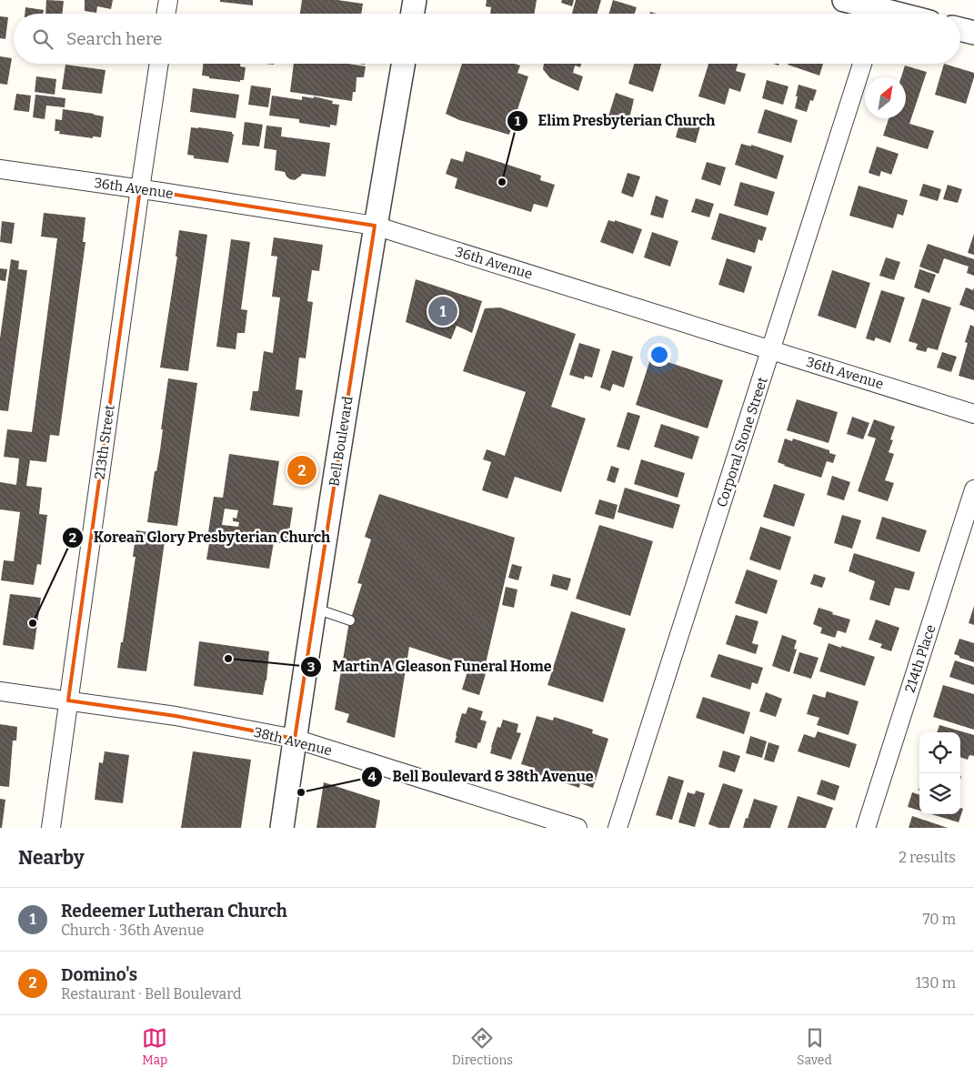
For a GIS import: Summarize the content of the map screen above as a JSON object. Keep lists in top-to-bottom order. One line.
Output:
{"streets":{"street":["36th Avenue","Bell Boulevard","213th Street","Corporal Stone Street","214th Place","38th Avenue"]},"crossings":[["36th Avenue","Bell Boulevard"],["36th Avenue","213th Street"],["36th Avenue","Corporal Stone Street"],["Bell Boulevard","38th Avenue"],["213th Street","38th Avenue"]],"places":["Elim Presbyterian Church","Korean Glory Presbyterian Church","Martin A Gleason Funeral Home","Bell Boulevard & 38th Avenue"],"north":"top right","page":{"search":"Search here","pins":["1","2"],"heading":["Nearby","2 results"],"list":[{"mark":"1","name":"Redeemer Lutheran Church","note":"Church · 36th Avenue","value":"70 m"},{"mark":"2","name":"Domino's","note":"Restaurant · Bell Boulevard","value":"130 m"}],"nav":["Map","Directions","Saved"]}}
